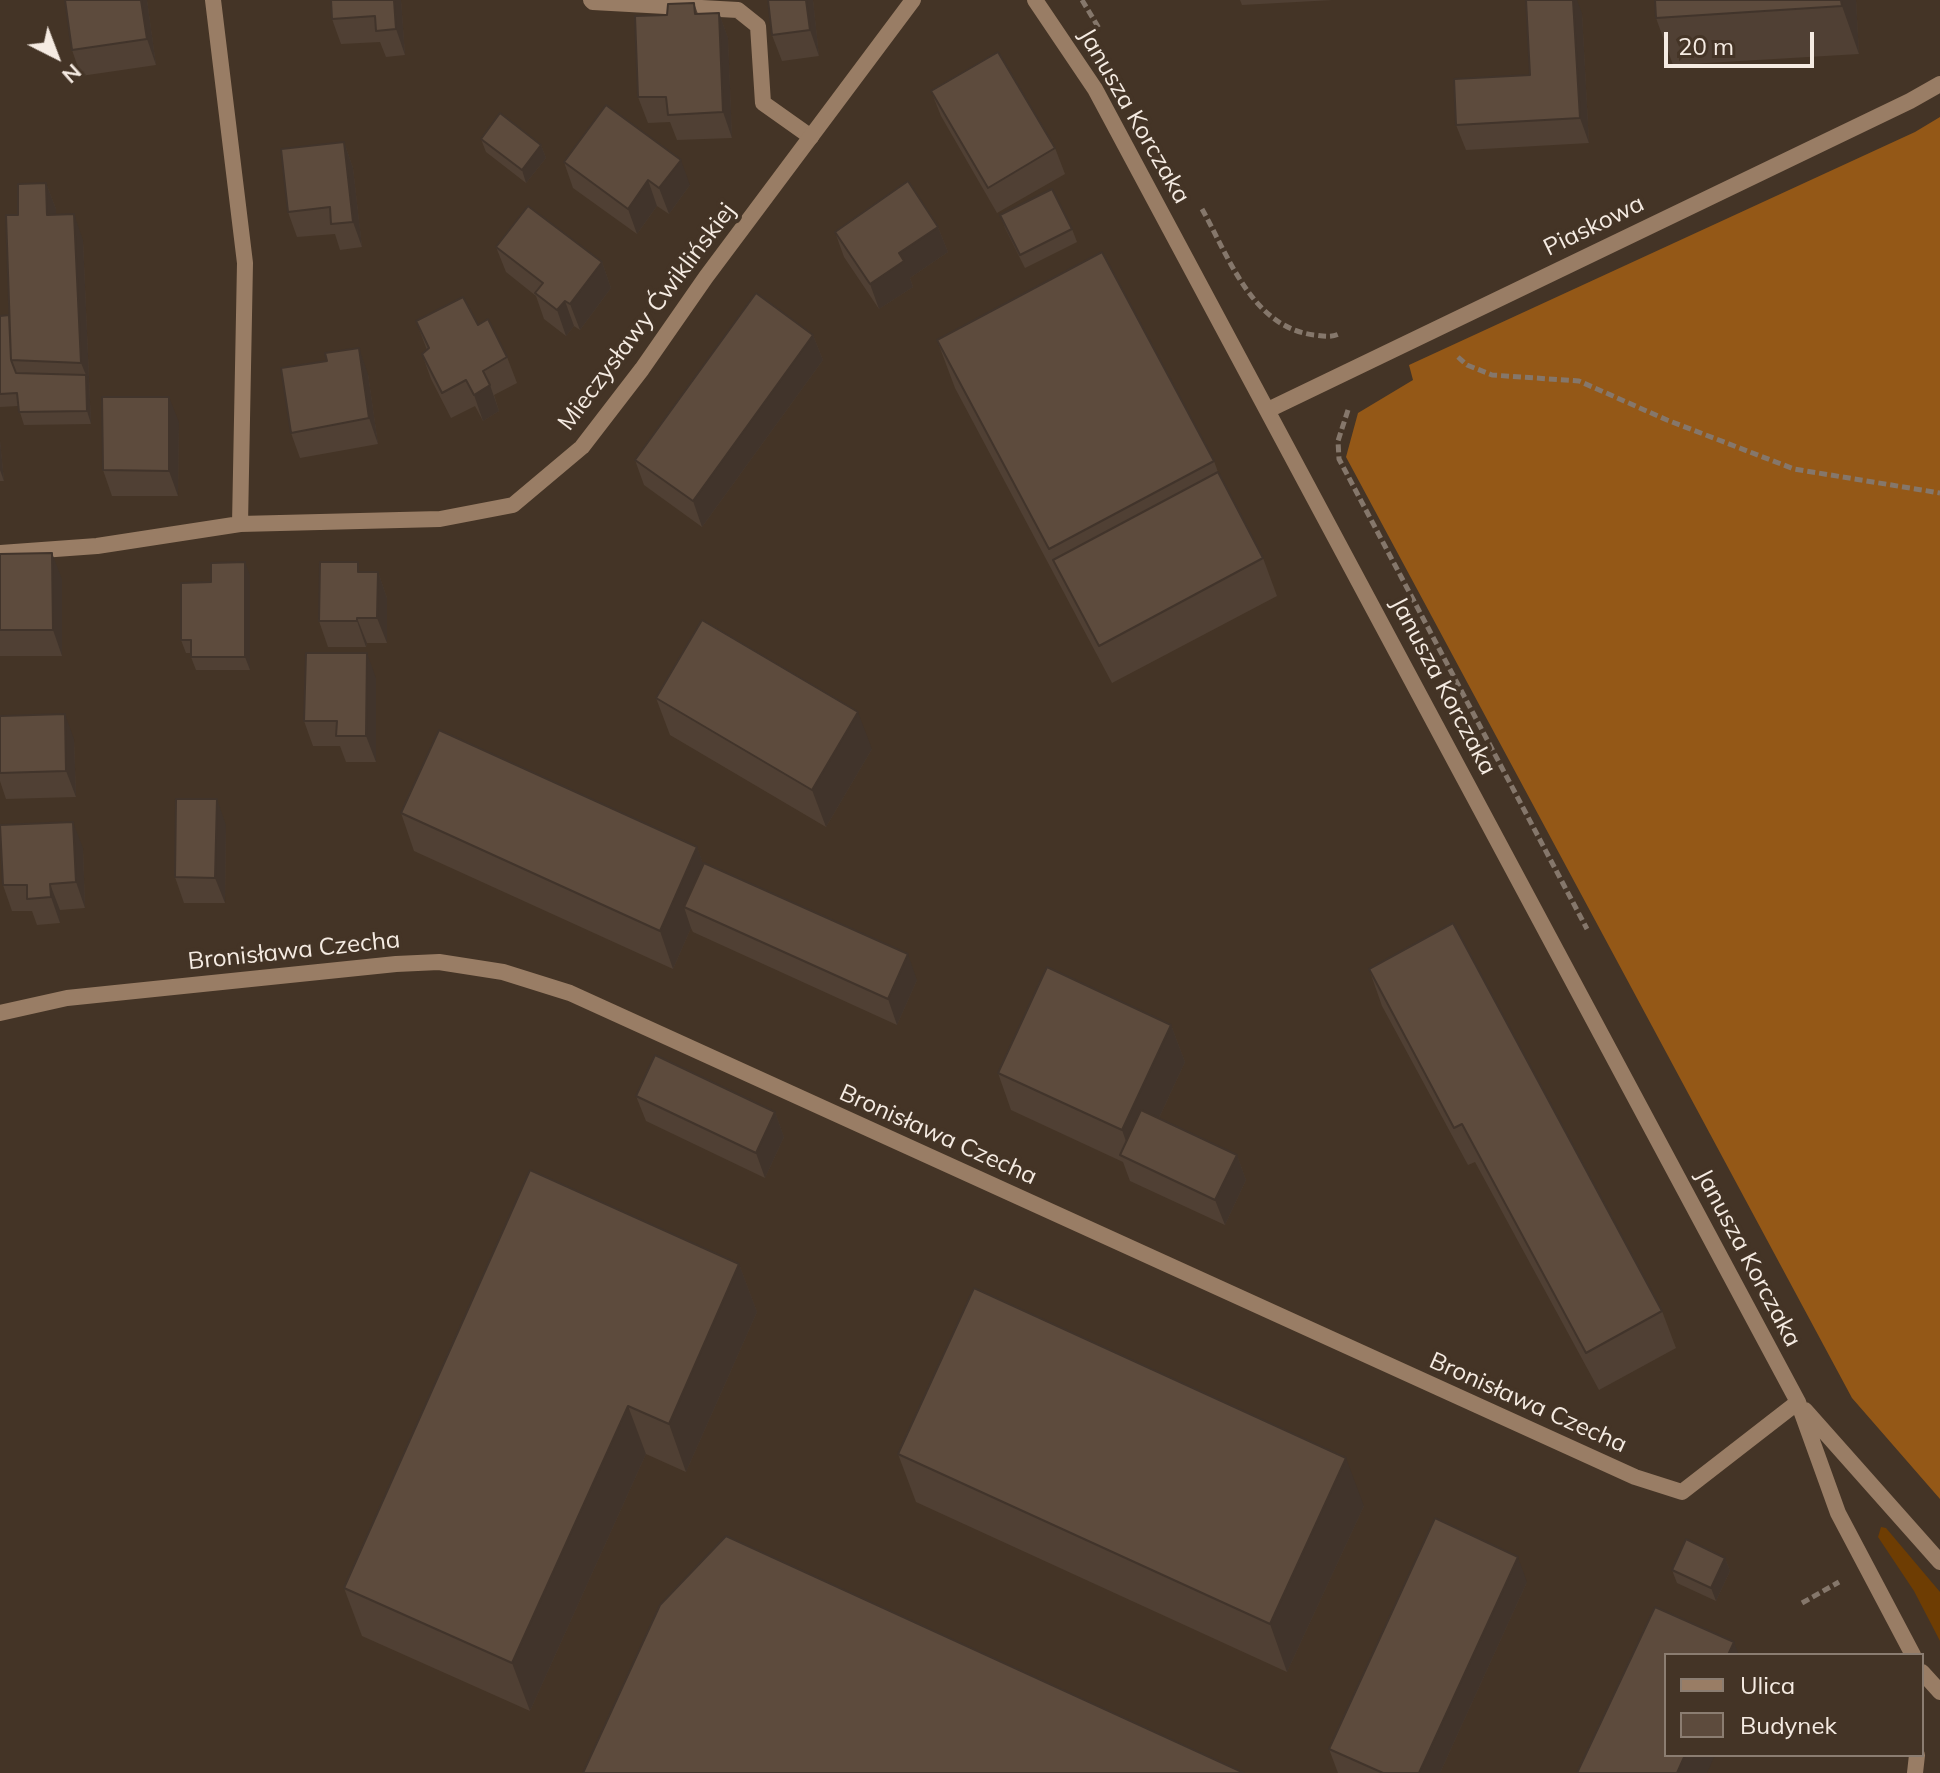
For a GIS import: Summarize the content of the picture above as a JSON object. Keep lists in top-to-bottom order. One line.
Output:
{"streets":{"street":["Janusza Korczaka","Piaskowa","Mieczysławy Ćwiklińskiej","Bronisława Czecha"]},"crossings":[["Janusza Korczaka","Piaskowa"],["Janusza Korczaka","Bronisława Czecha"]],"legend":["Ulica","Budynek"],"scale_bar":"20 m","north":"bottom right"}
